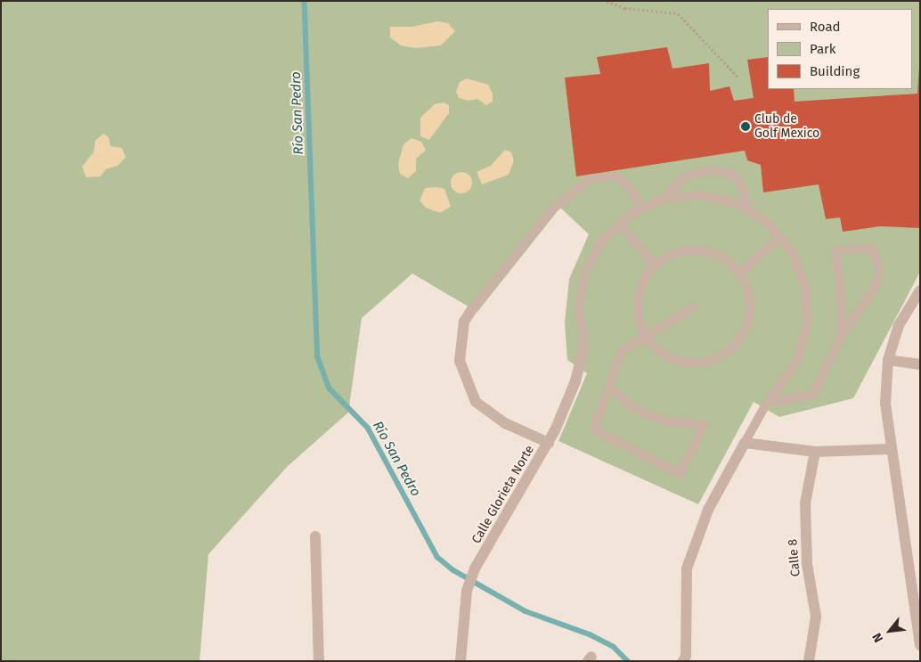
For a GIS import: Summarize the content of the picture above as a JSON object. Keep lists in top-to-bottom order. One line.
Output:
{"streets":{"street":["Calle Glorieta Norte","Calle 8"]},"water":["Río San Pedro"],"places":["Club de Golf Mexico"],"legend":["Road","Park","Building"],"north":"bottom left"}
